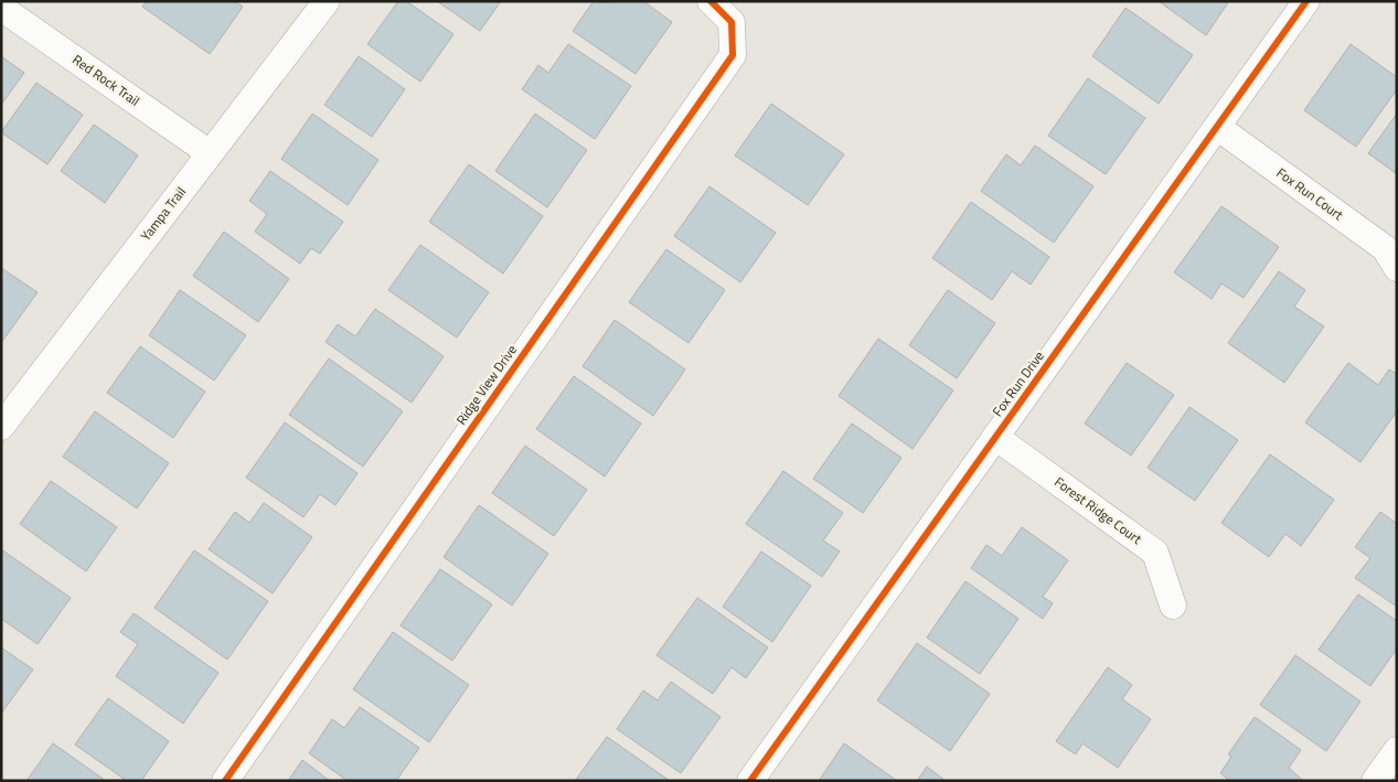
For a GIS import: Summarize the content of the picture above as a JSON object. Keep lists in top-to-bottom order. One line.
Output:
{"streets":{"street":["Red Rock Trail","Fox Run Court","Yampa Trail","Fox Run Drive","Ridge View Drive","Forest Ridge Court"]},"crossings":[["Red Rock Trail","Yampa Trail"],["Fox Run Court","Fox Run Drive"],["Fox Run Drive","Forest Ridge Court"]]}
